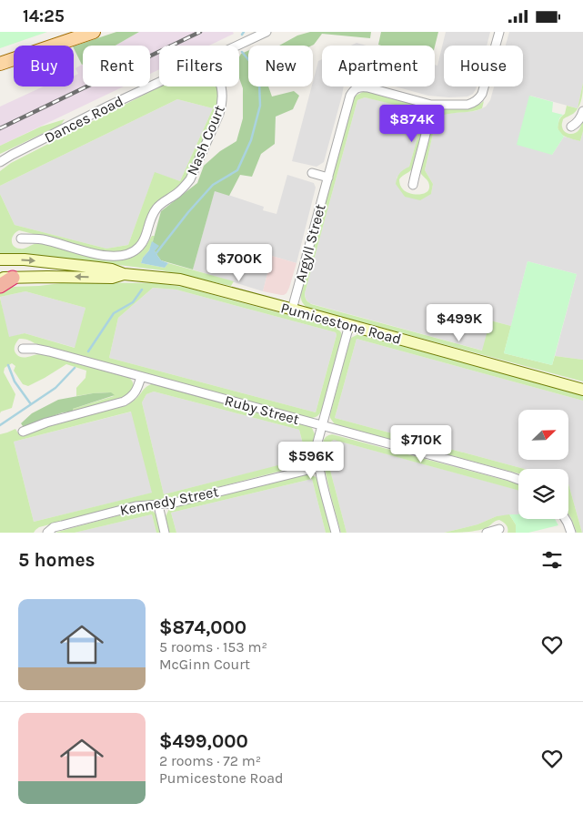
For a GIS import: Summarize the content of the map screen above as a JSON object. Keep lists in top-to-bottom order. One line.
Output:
{"streets":{"main road":["Pumicestone Road"],"street":["Dances Road","Nash Court","Argyll Street","Ruby Street","Kennedy Street"]},"crossings":[["Argyll Street","Pumicestone Road"]],"north":"top right","page":{"status":"14:25","chip":["Buy","Rent","Filters","New","Apartment","House"],"price":["$874K","$700K","$499K","$710K","$596K"],"heading":"5 homes","list":[{"name":"$874,000","note":"5 rooms · 153 m² · McGinn Court"},{"name":"$499,000","note":"2 rooms · 72 m² · Pumicestone Road"}]}}
